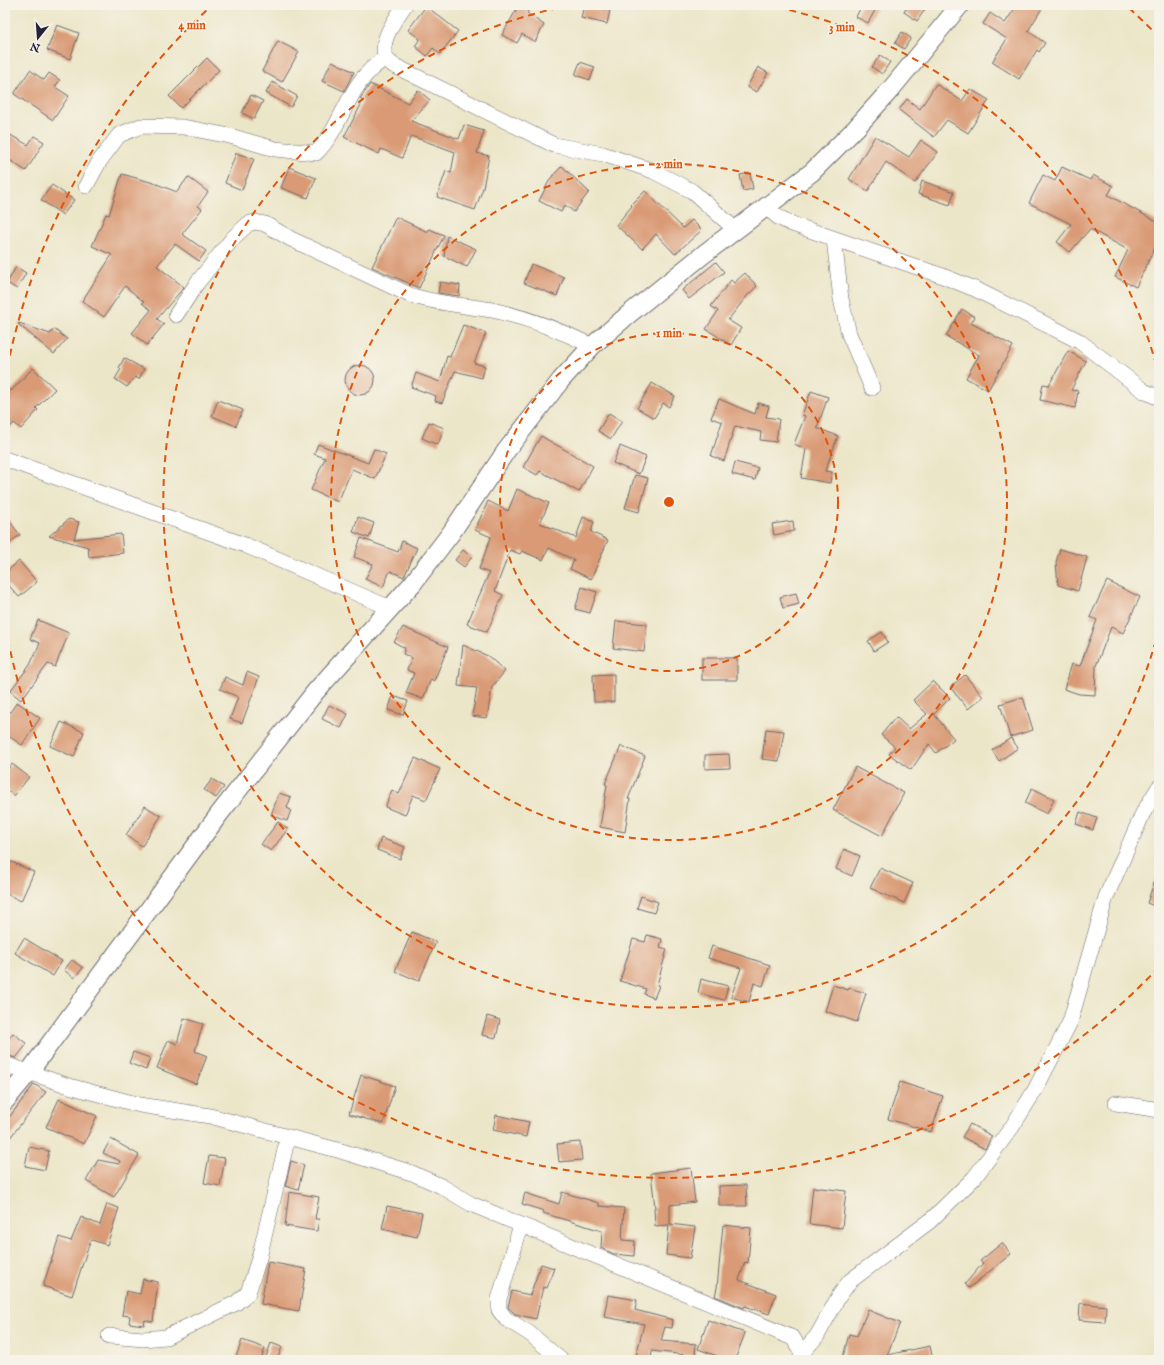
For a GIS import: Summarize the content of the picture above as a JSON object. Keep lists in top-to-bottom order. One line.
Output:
{"north":"bottom","rings":["4 min","3 min","2 min","1 min"]}
